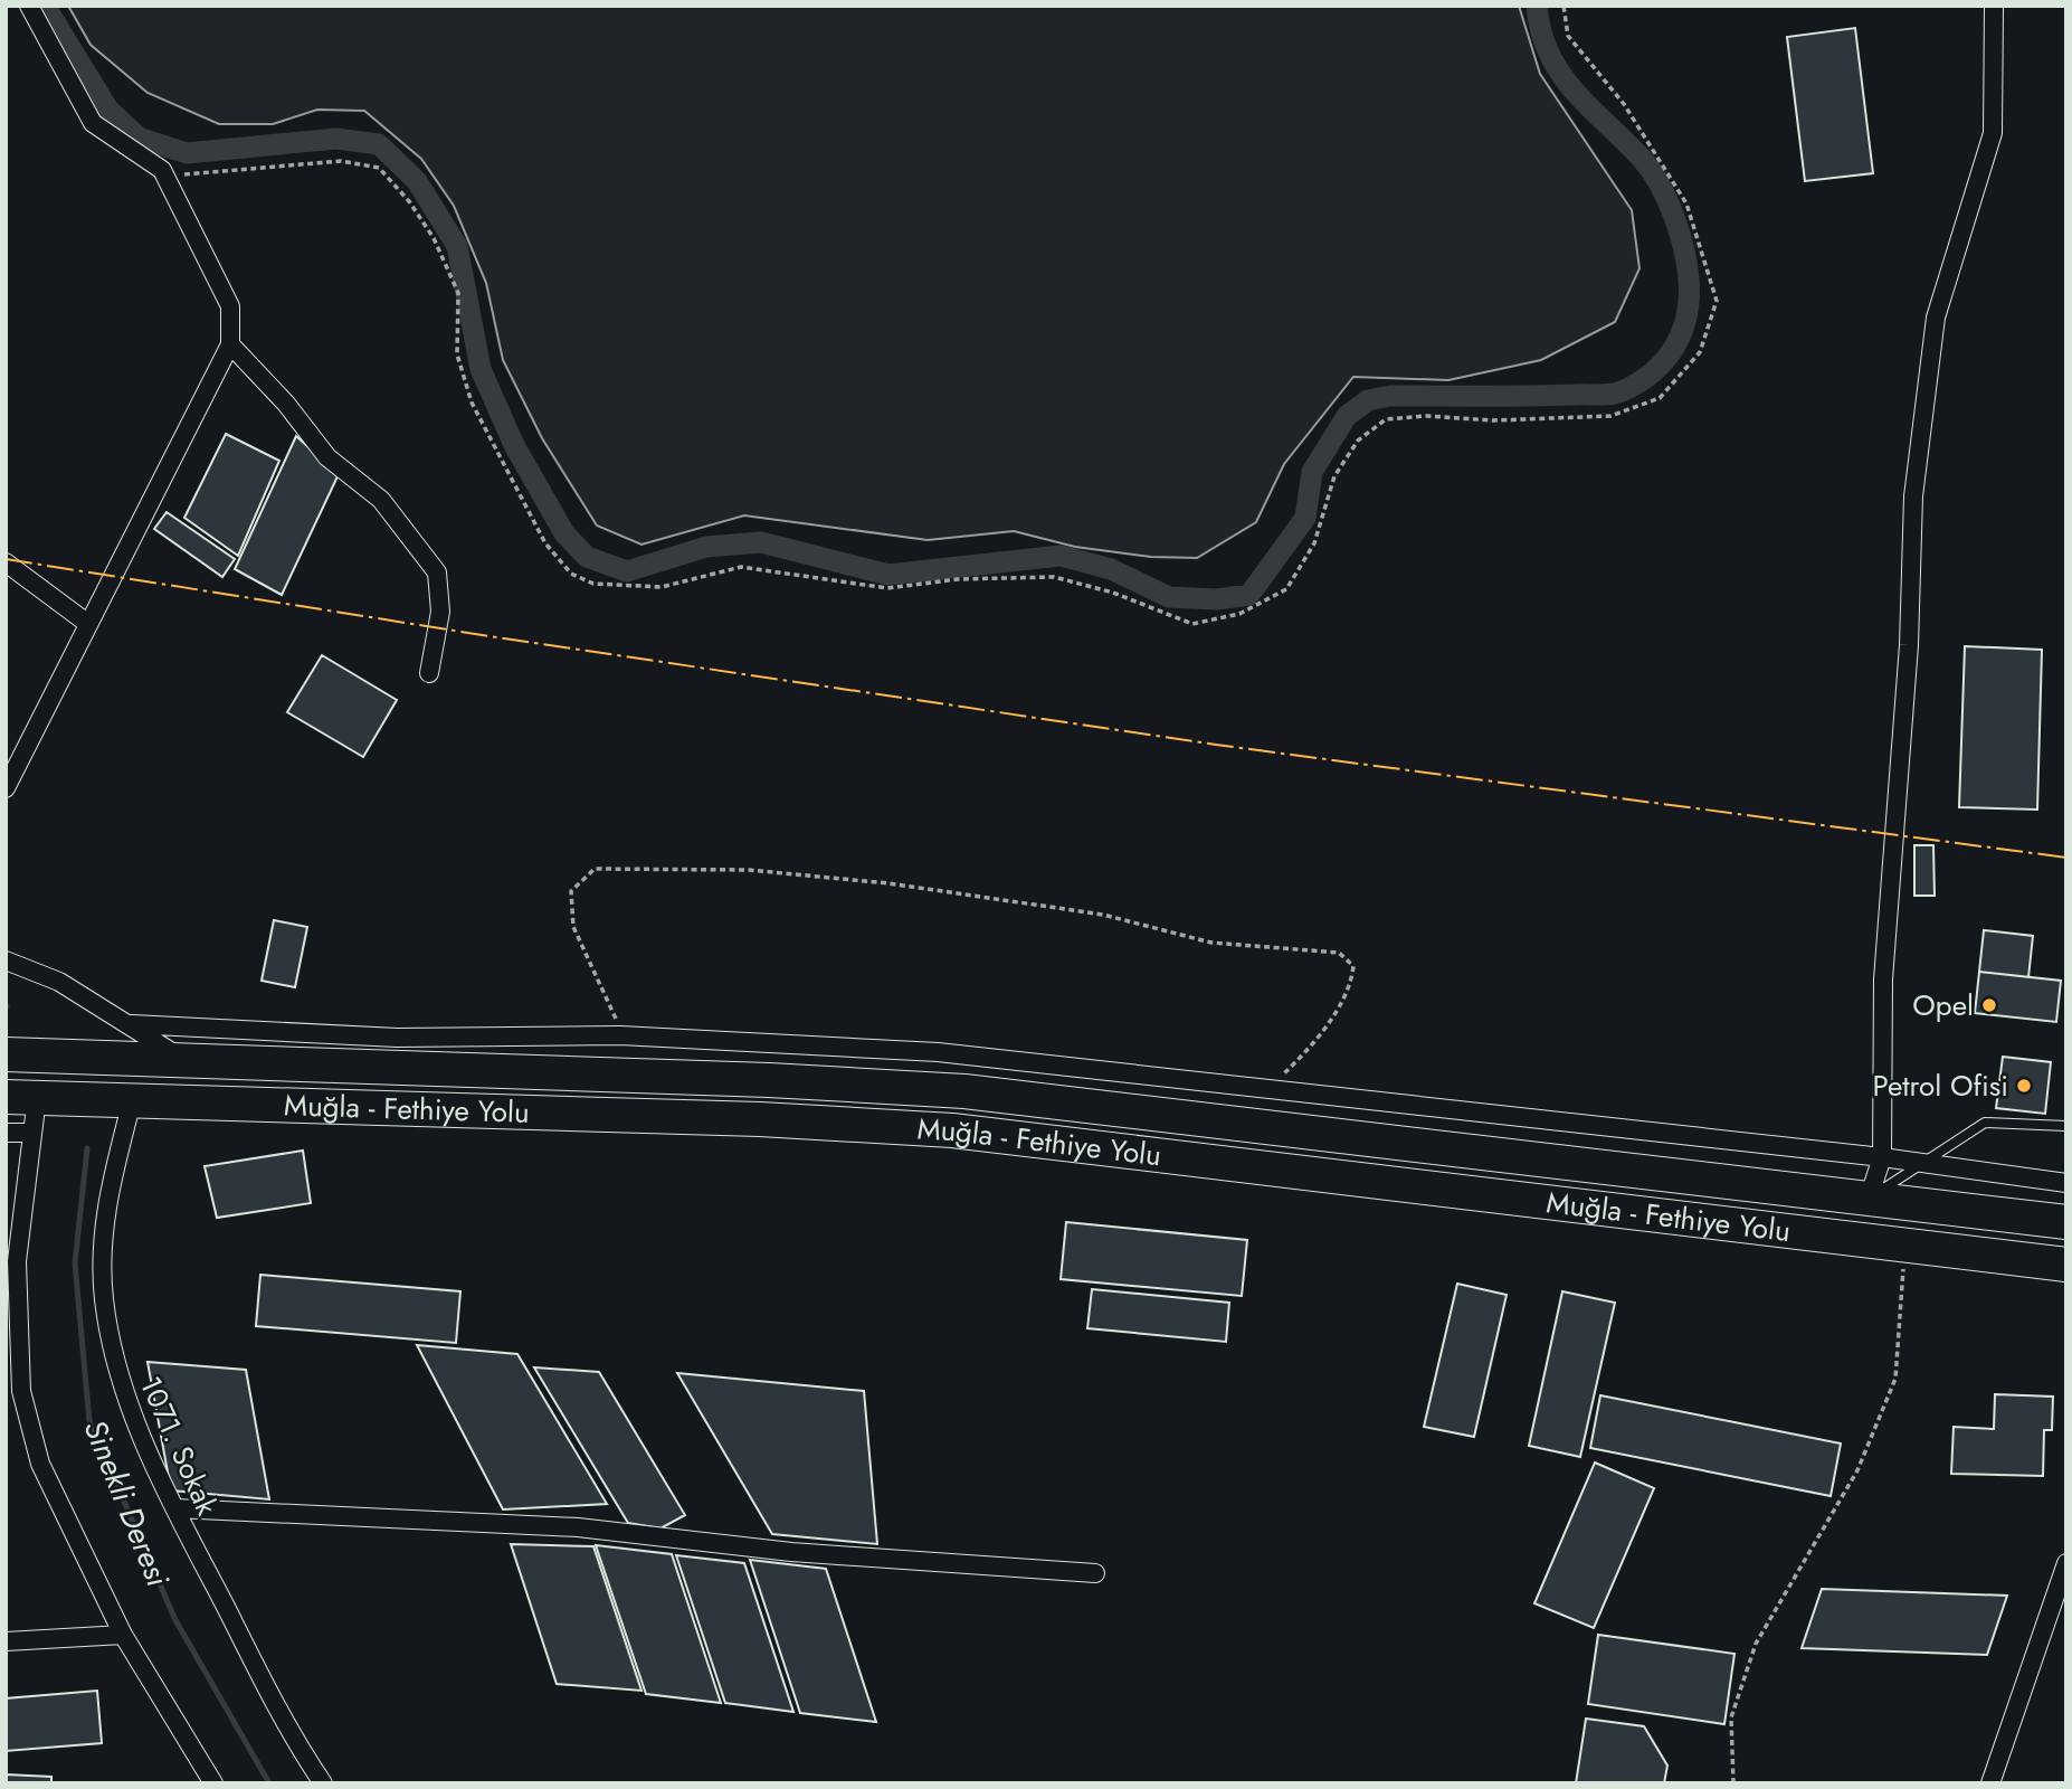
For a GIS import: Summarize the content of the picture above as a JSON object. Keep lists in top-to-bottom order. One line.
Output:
{"streets":{"highway":["Muğla - Fethiye Yolu"],"street":["1071. Sokak"]},"crossings":[["Muğla - Fethiye Yolu","1071. Sokak"]],"water":["Sinekli Deresi"],"places":["Opel","Petrol Ofisi"]}
